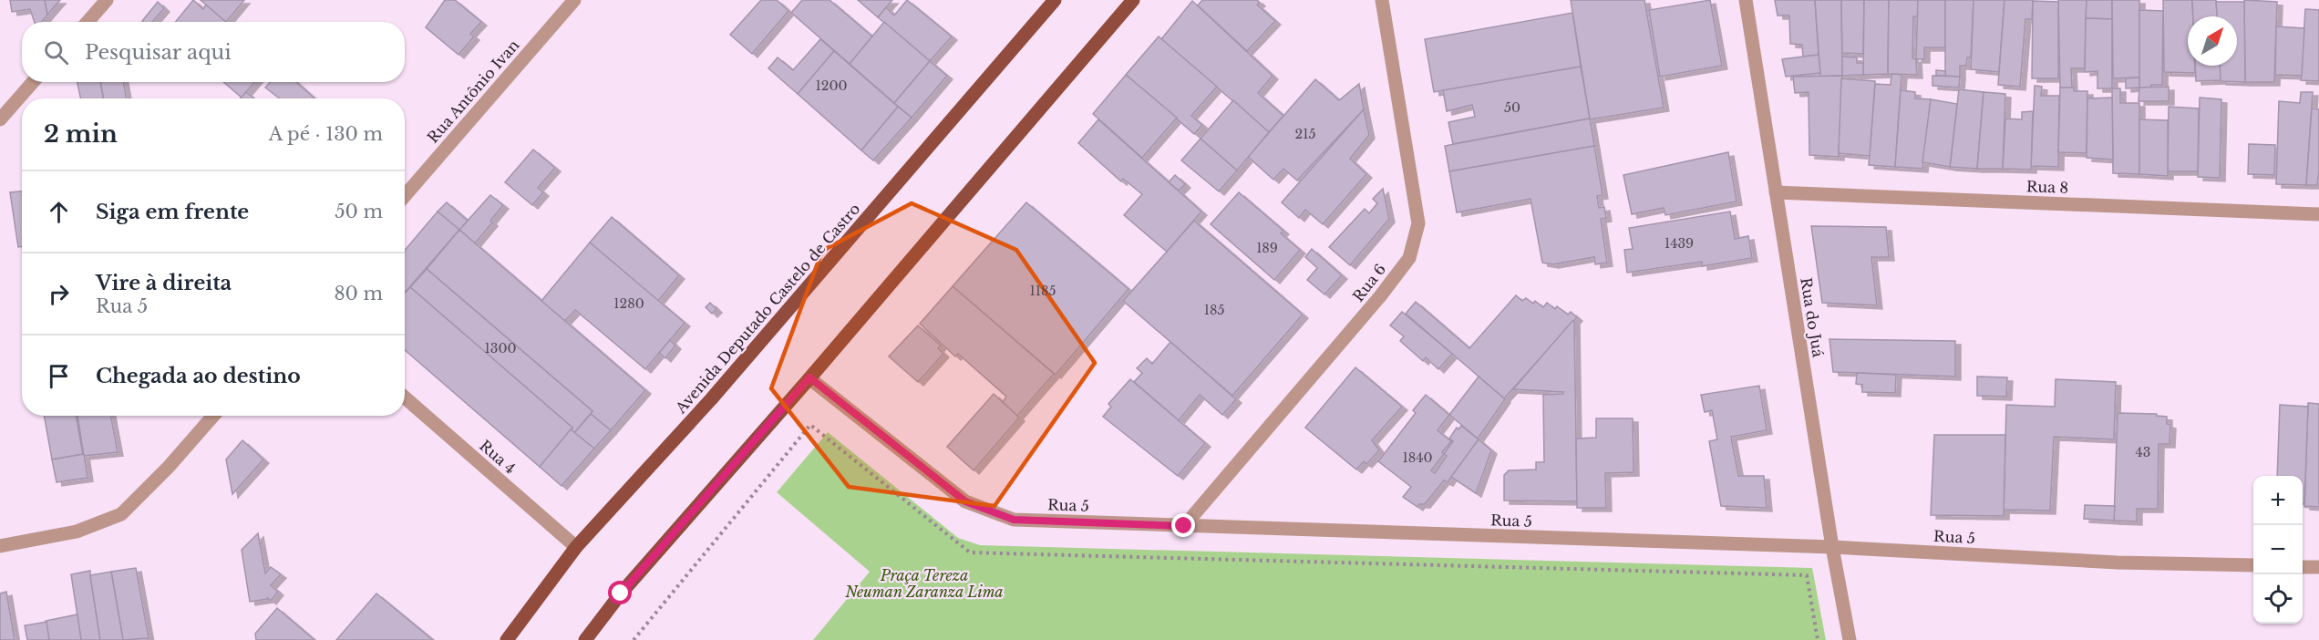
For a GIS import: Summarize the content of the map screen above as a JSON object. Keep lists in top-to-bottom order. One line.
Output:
{"streets":{"main road":["Avenida Deputado Castelo de Castro"],"street":["Rua Antônio Ivan","Rua 8","Rua 6","Rua do Juá","Rua 4","Rua 5"]},"crossings":[["Rua 8","Rua do Juá"],["Rua 6","Rua 5"],["Avenida Deputado Castelo de Castro","Rua 4"],["Rua do Juá","Rua 5"]],"parks":["Praça Tereza Neuman Zaranza Lima"],"house_numbers":["1200","50","215","1439","189","1185","1280","185","1300","43","1840"],"north":"top right","page":{"search":"Pesquisar aqui","heading":["2 min","A pé · 130 m"],"list":[["Siga em frente","50 m"],["Vire à direita","Rua 5","80 m"],"Chegada ao destino"],"map_buttons":["+","−"]}}
